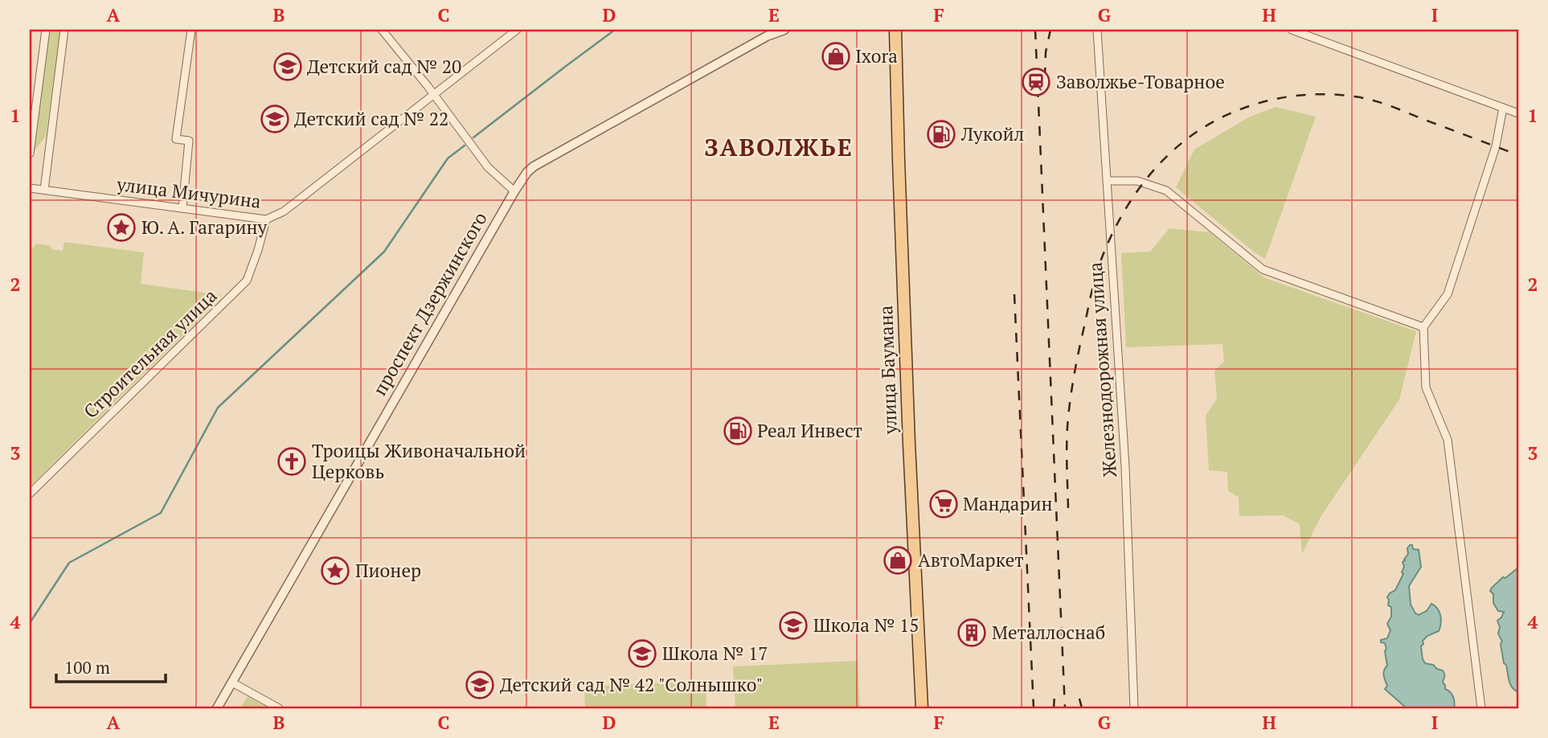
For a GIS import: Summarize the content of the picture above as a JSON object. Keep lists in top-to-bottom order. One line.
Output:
{"streets":{"main road":["улица Баумана"],"street":["улица Мичурина","проспект Дзержинского","Строительная улица","Железнодорожная улица"]},"crossings":[["улица Мичурина","Строительная улица"]],"districts":["ЗАВОЛЖЬЕ"],"places":{"shop":["Ixora","АвтоМаркет"],"school or university":["Детский сад № 20","Детский сад № 22","Школа № 15","Школа № 17","Детский сад № 42 \"Солнышко\""],"station":["Заволжье-Товарное"],"fuel station":["Лукойл","Реал Инвест"],"place":["Ю. А. Гагарину","Пионер"],"church":["Троицы Живоначальной Церковь"],"supermarket":["Мандарин"],"building":["Металлоснаб"]},"scale_bar":"100 m","grid":{"columns":["A","B","C","D","E","F","G","H","I"],"rows":["1","2","3","4"]}}
